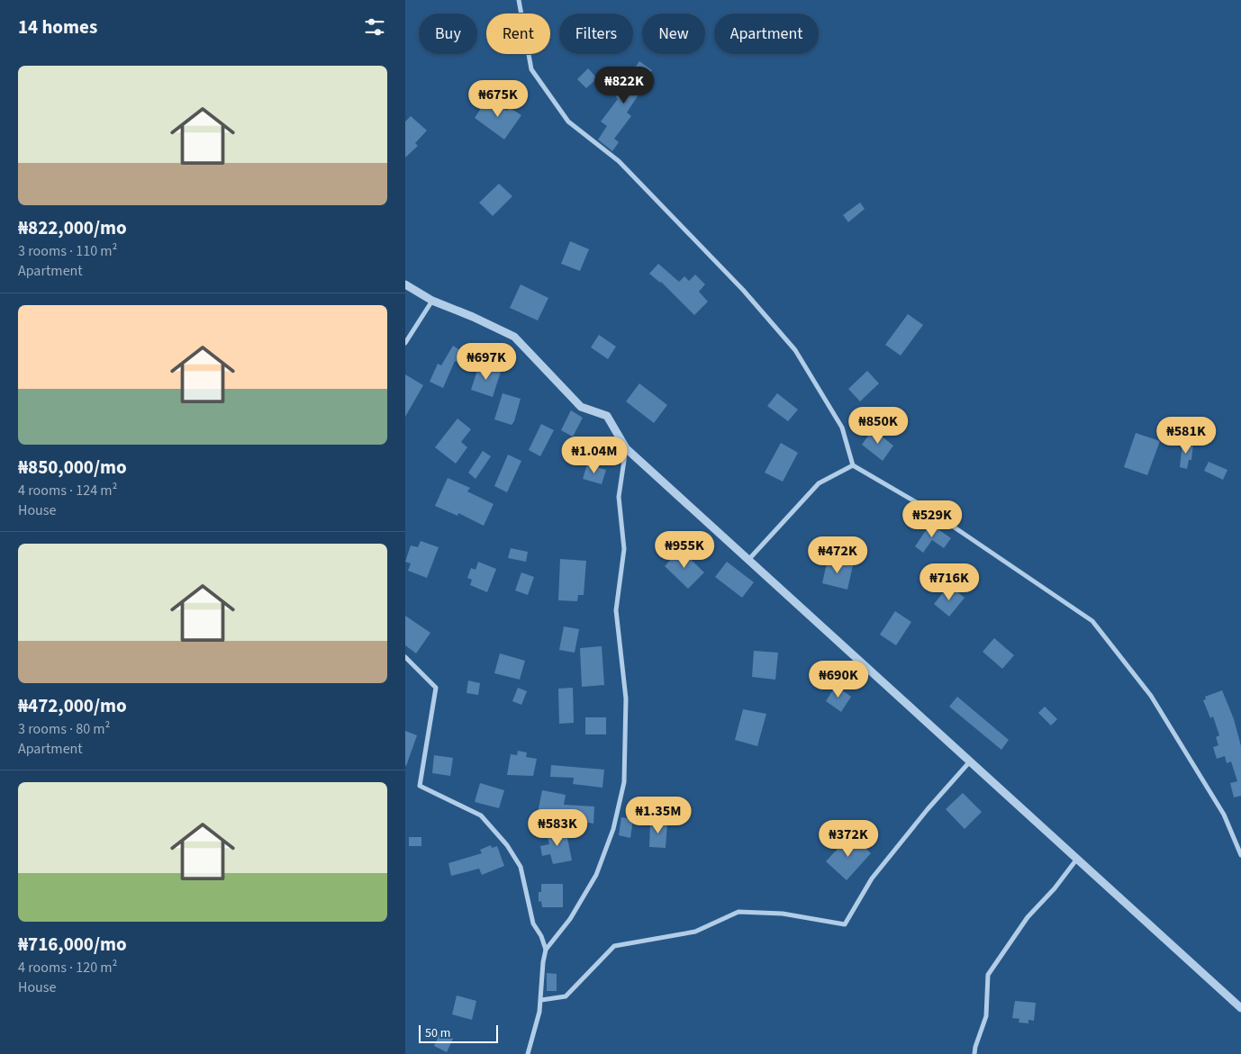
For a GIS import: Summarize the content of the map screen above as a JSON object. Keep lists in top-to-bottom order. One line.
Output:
{"scale_bar":"50 m","page":{"heading":"14 homes","chip":["Buy","Rent","Filters","New","Apartment"],"list":[{"name":"₦822,000/mo","note":"3 rooms · 110 m² · Apartment"},{"name":"₦850,000/mo","note":"4 rooms · 124 m² · House"},{"name":"₦472,000/mo","note":"3 rooms · 80 m² · Apartment"},{"name":"₦716,000/mo","note":"4 rooms · 120 m² · House"}],"price":["₦822K","₦675K","₦697K","₦850K","₦581K","₦1.04M","₦529K","₦955K","₦472K","₦716K","₦690K","₦1.35M","₦583K","₦372K"],"scale":"50 m"}}
